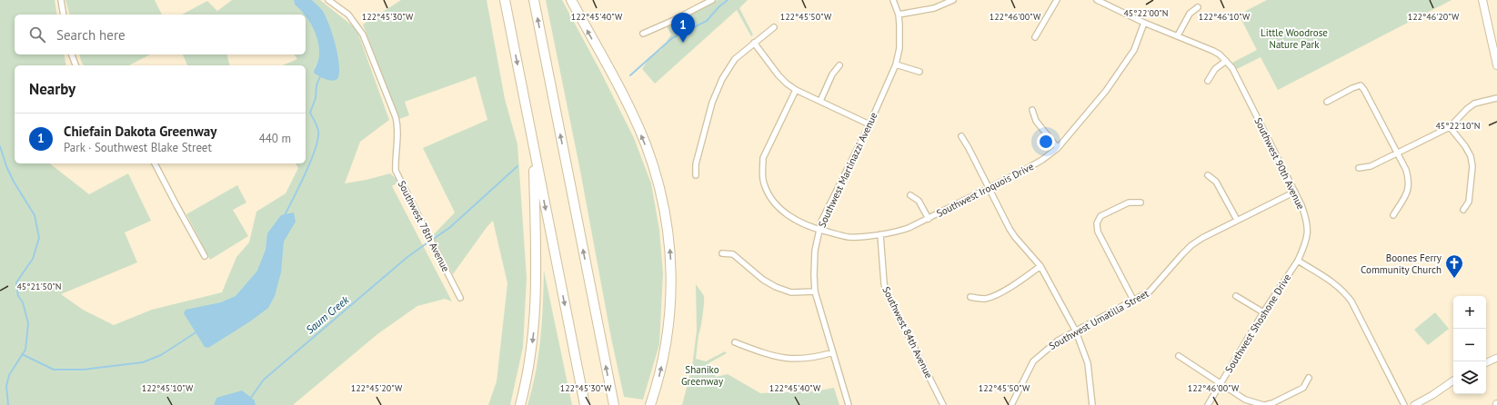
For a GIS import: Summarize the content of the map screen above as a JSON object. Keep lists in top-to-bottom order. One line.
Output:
{"streets":{"street":["Southwest 90th Avenue","Southwest Martinazzi Avenue","Southwest Iroquois Drive","Southwest 78th Avenue","Southwest Umatilla Street","Southwest Shoshone Drive","Southwest 84th Avenue"]},"crossings":[["Southwest 90th Avenue","Southwest Iroquois Drive"],["Southwest 90th Avenue","Southwest Umatilla Street"],["Southwest 90th Avenue","Southwest Shoshone Drive"],["Southwest Martinazzi Avenue","Southwest Iroquois Drive"],["Southwest Iroquois Drive","Southwest 84th Avenue"]],"water":["Saum Creek"],"parks":["Little Woodrose Nature Park","Shaniko Greenway"],"places":{"church":["Boones Ferry Community Church"]},"page":{"pins":"1","search":"Search here","heading":"Nearby","list":[{"mark":"1","name":"Chiefain Dakota Greenway","note":"Park · Southwest Blake Street","value":"440 m"}],"map_buttons":["+","−"]},"coordinates":["45°22'00\"N","122°45'30\"W","122°45'40\"W","122°45'50\"W","122°46'00\"W","122°46'10\"W","122°46'20\"W","45°22'10\"N","45°21'50\"N","122°45'10\"W","122°45'20\"W"]}
